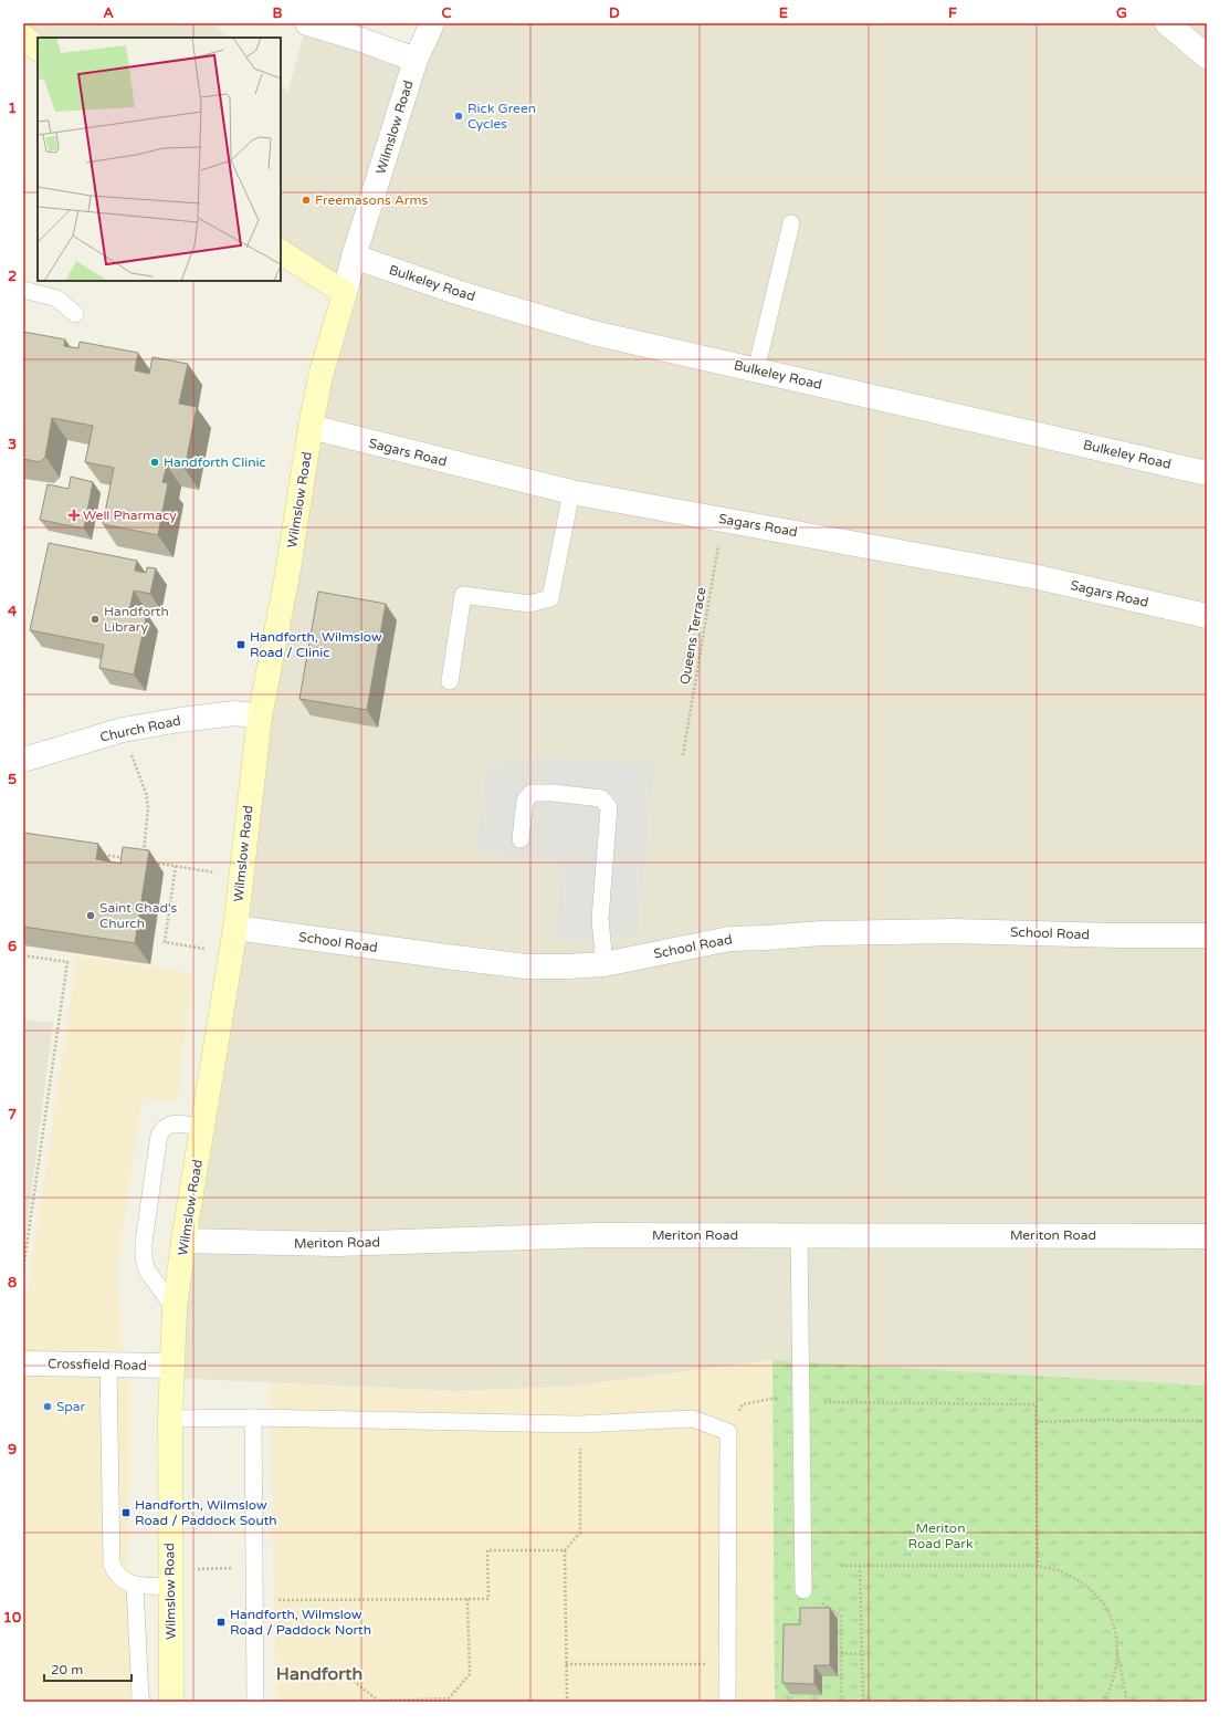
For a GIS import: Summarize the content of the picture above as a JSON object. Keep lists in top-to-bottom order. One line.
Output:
{"streets":{"main road":["Wilmslow Road"],"street":["Bulkeley Road","Sagars Road","Church Road","School Road","Meriton Road","Crossfield Road"],"path":["Queens Terrace"]},"crossings":[["Wilmslow Road","Bulkeley Road"],["Wilmslow Road","Sagars Road"],["Wilmslow Road","Church Road"],["Wilmslow Road","School Road"],["Wilmslow Road","Meriton Road"],["Wilmslow Road","Crossfield Road"],["Sagars Road","Queens Terrace"]],"districts":["Handforth"],"parks":["Meriton Road Park"],"places":{"other":["Rick Green Cycles","Freemasons Arms","Handforth Clinic","Handforth Library","Saint Chad's Church","Spar"],"health":["Well Pharmacy"],"transit":["Handforth, Wilmslow Road / Clinic","Handforth, Wilmslow Road / Paddock South","Handforth, Wilmslow Road / Paddock North"]},"scale_bar":"20 m","grid":{"columns":["A","B","C","D","E","F","G"],"rows":["1","2","3","4","5","6","7","8","9","10"]}}
